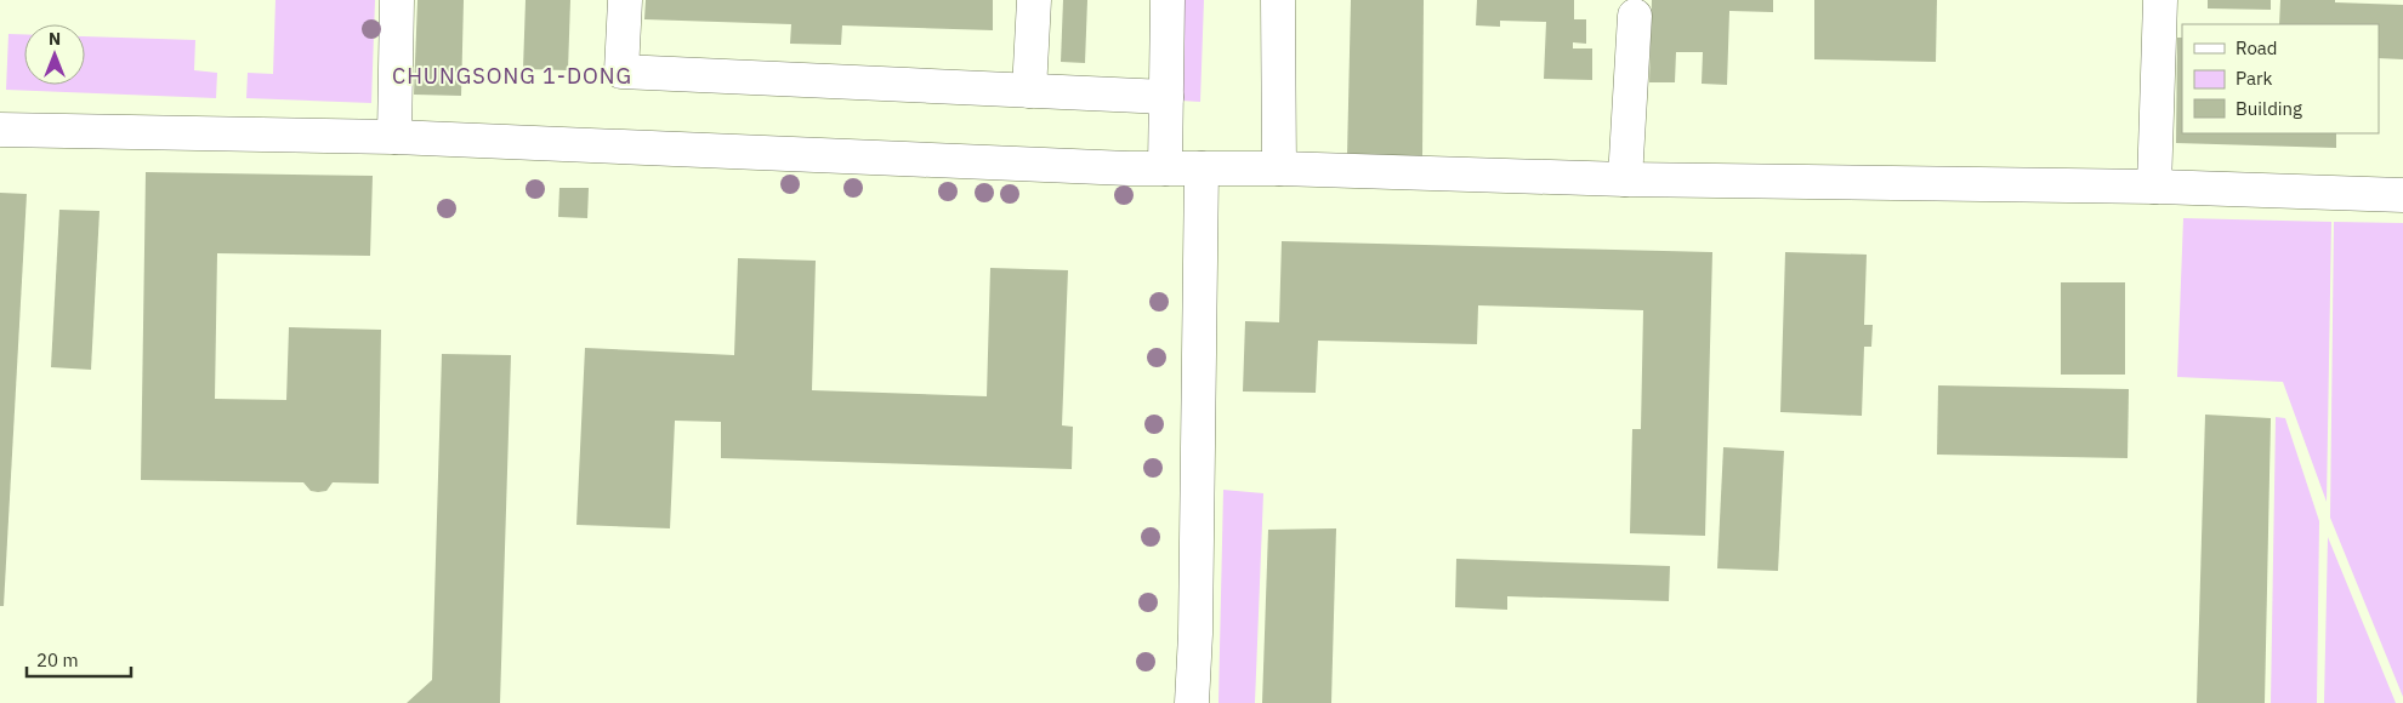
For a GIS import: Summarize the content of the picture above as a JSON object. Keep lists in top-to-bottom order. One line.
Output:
{"districts":["CHUNGSONG 1-DONG"],"legend":["Road","Park","Building"],"scale_bar":"20 m","north":"top"}
